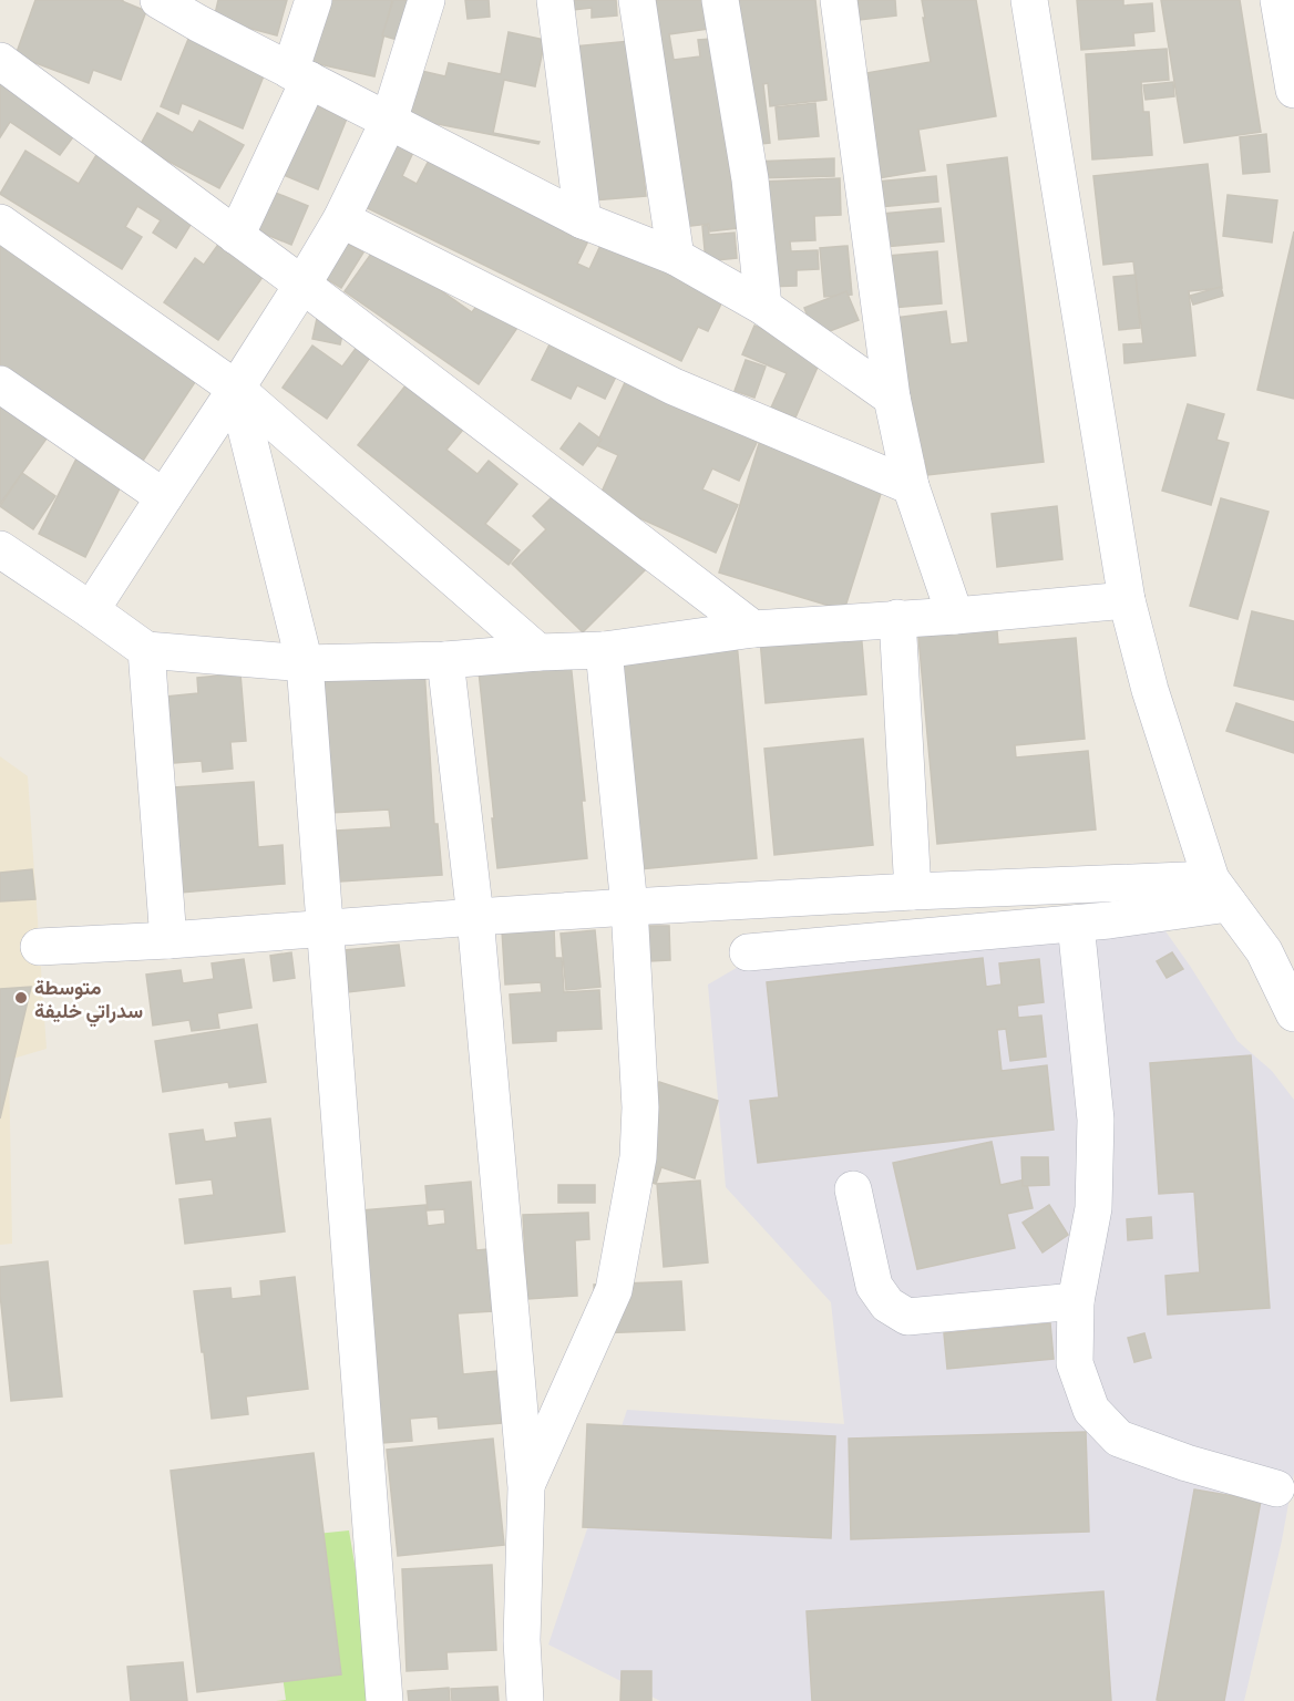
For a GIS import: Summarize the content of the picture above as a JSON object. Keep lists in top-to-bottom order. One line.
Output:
{"places":["متوسطة سدراتي خليفة"]}
